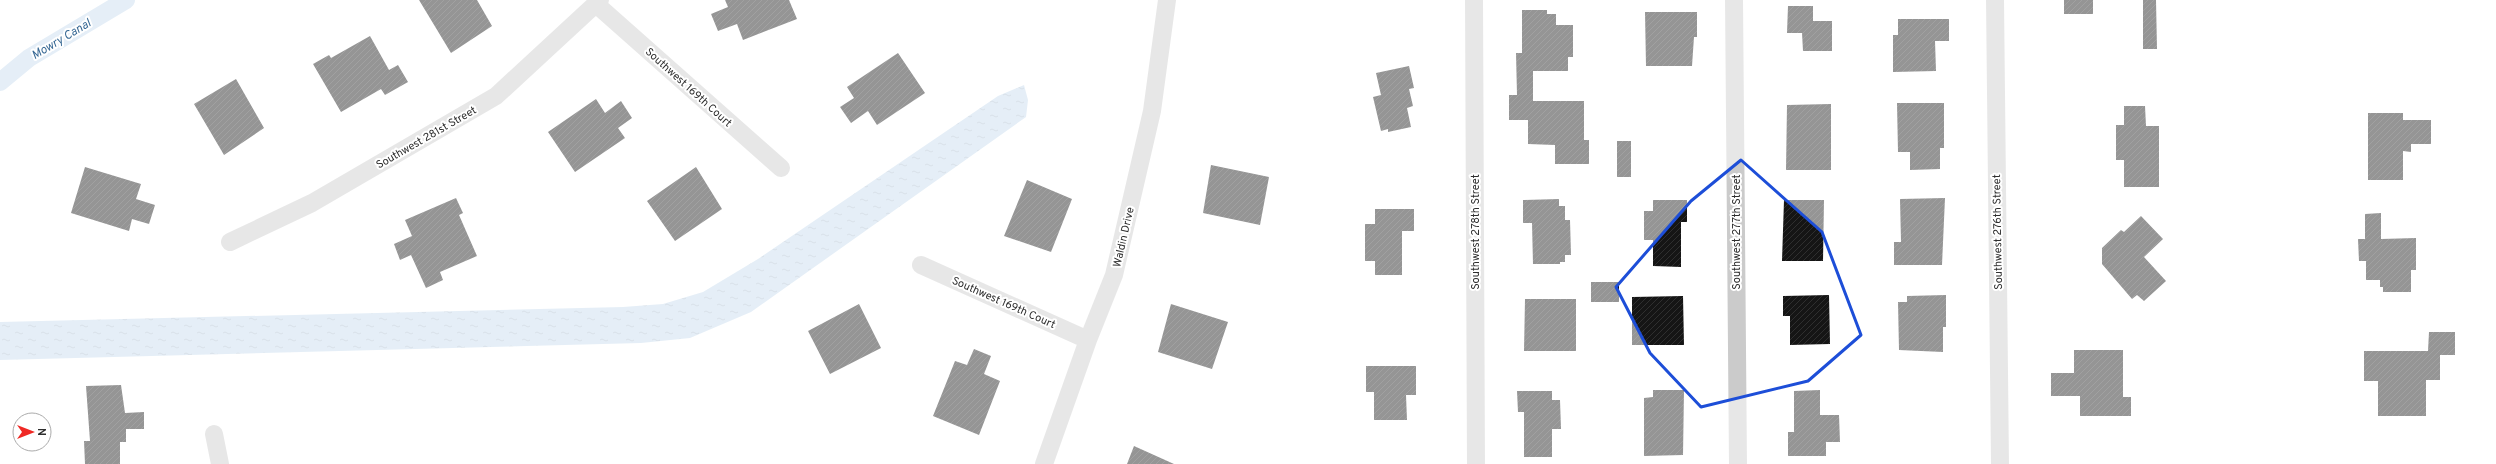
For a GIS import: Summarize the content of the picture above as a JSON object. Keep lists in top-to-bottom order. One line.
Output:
{"streets":{"street":["Southwest 169th Court","Southwest 281st Street","Southwest 278th Street","Southwest 277th Street","Southwest 276th Street","Waldin Drive"]},"crossings":[["Southwest 169th Court","Southwest 281st Street"],["Southwest 169th Court","Waldin Drive"]],"water":["Mowry Canal"],"north":"right"}
